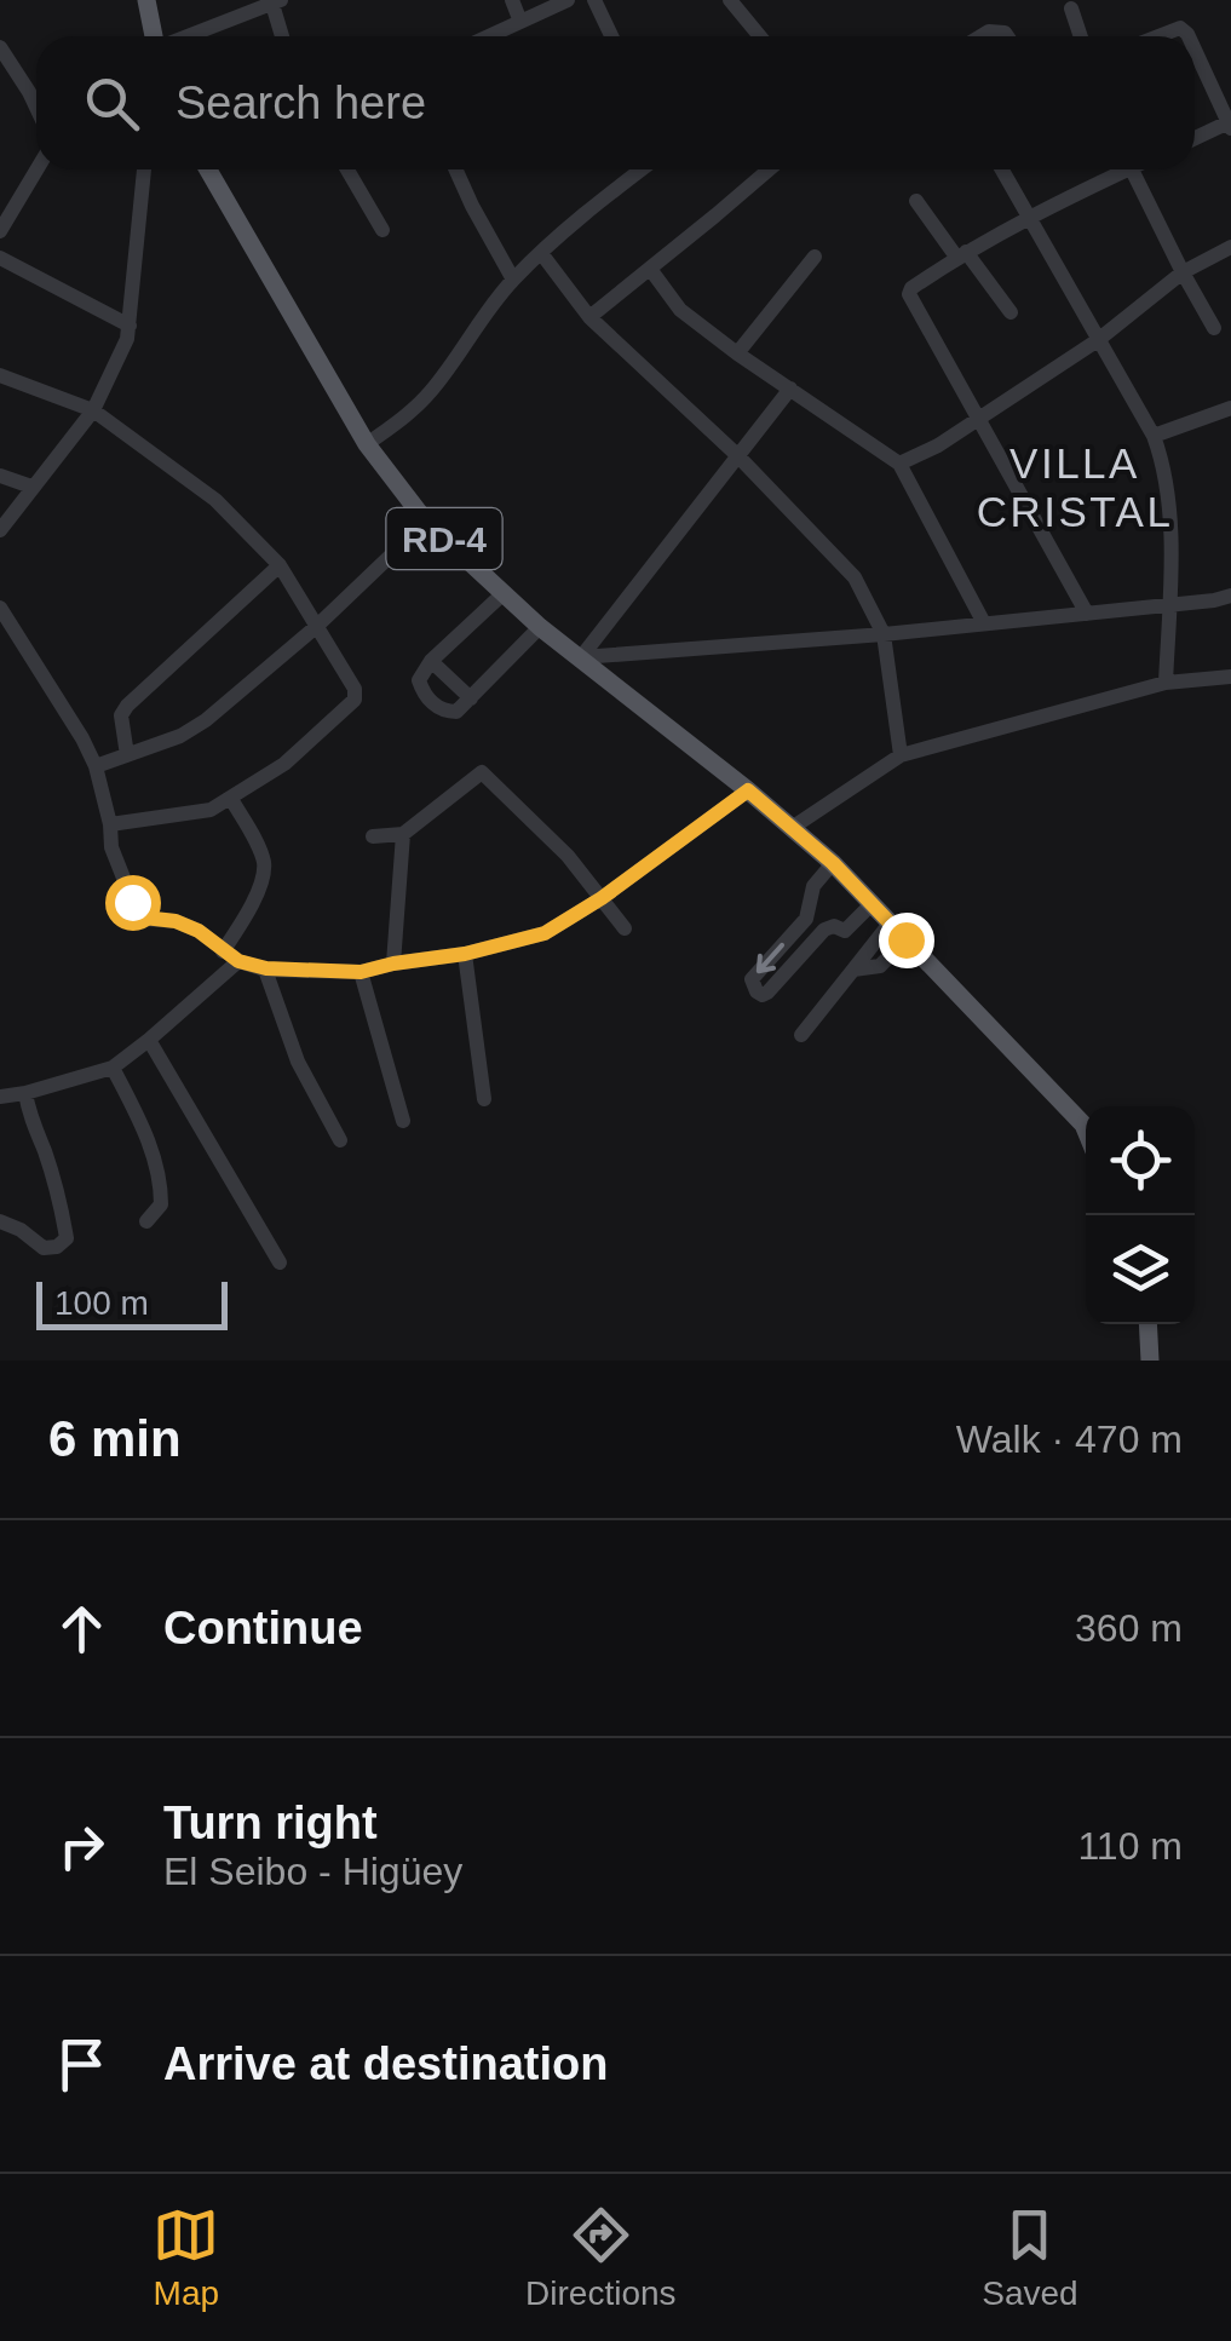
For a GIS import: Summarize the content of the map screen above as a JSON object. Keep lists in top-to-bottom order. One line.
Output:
{"streets":{"main road":["RD-4"]},"districts":["VILLA CRISTAL"],"scale_bar":"100 m","page":{"search":"Search here","scale":"100 m","heading":["6 min","Walk · 470 m"],"list":[["Continue","360 m"],["Turn right","El Seibo - Higüey","110 m"],"Arrive at destination"],"nav":["Map","Directions","Saved"]}}
